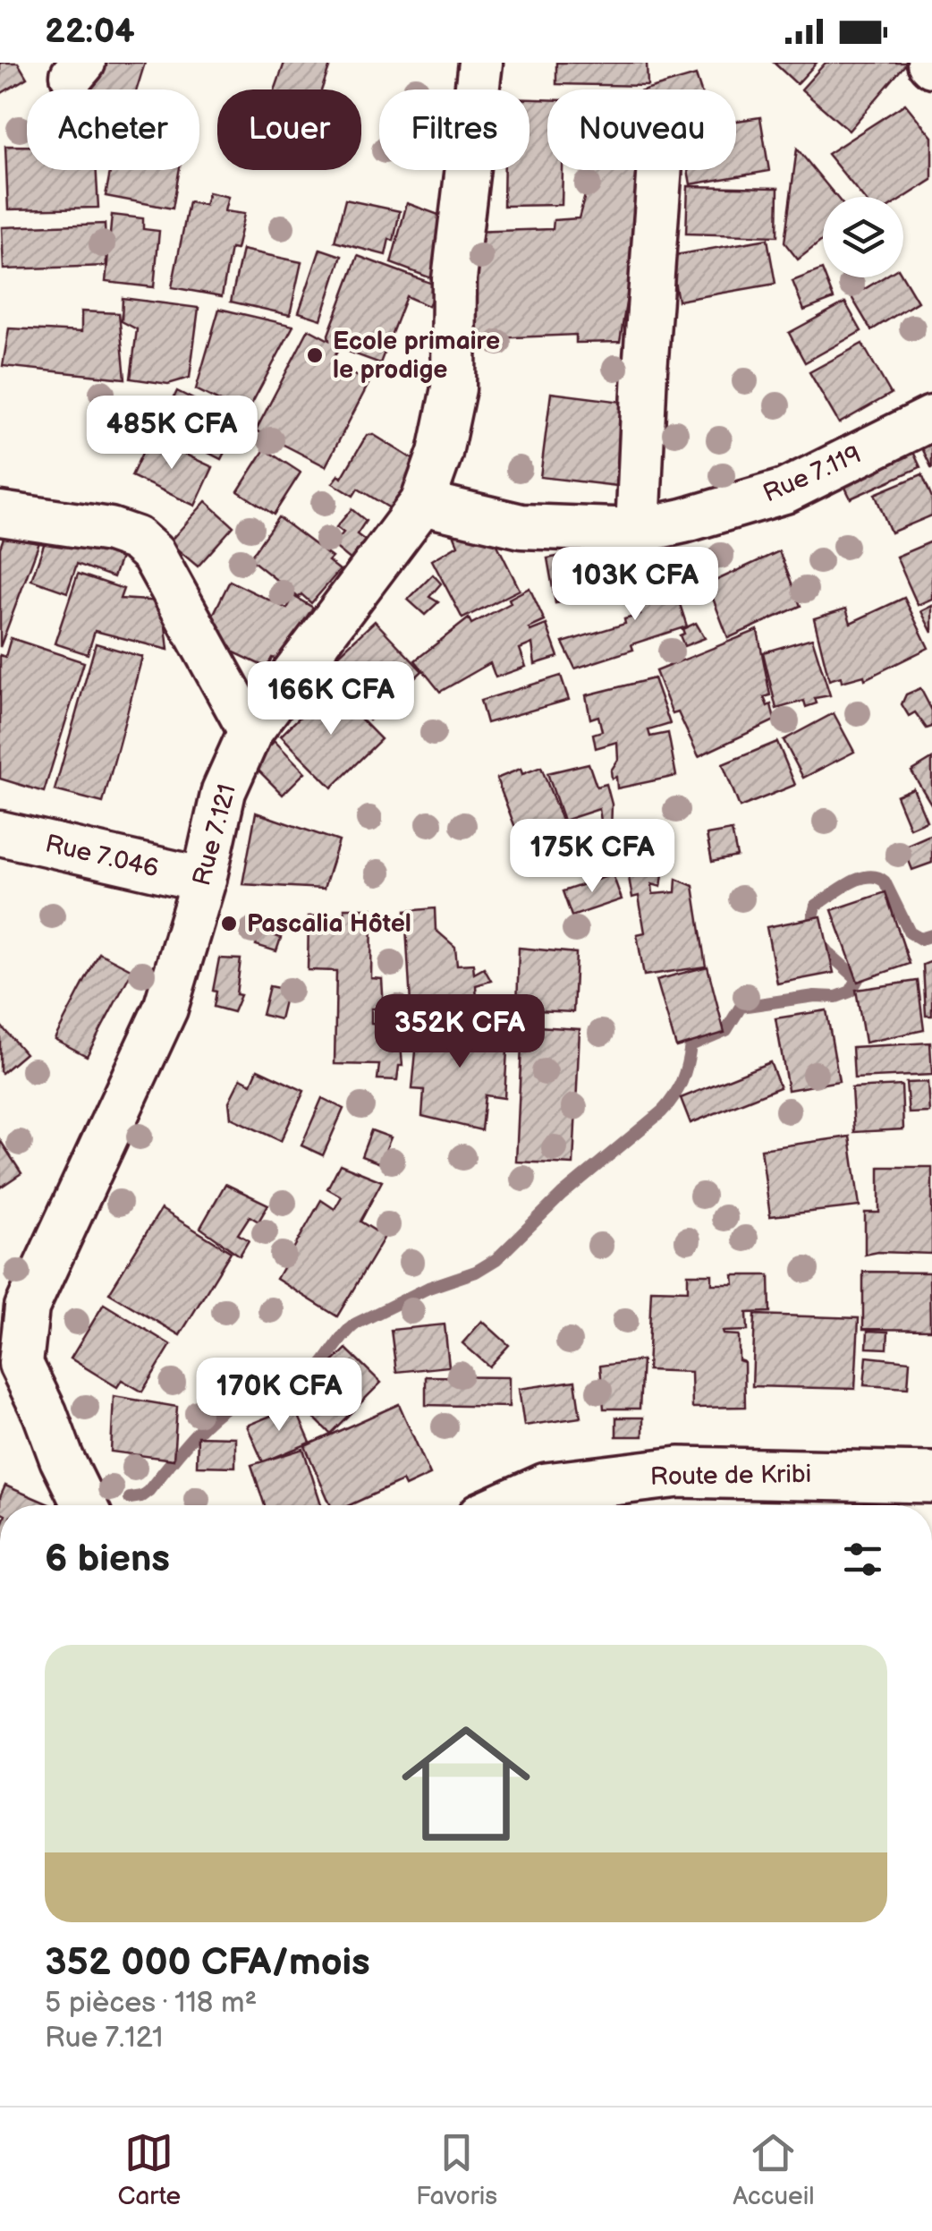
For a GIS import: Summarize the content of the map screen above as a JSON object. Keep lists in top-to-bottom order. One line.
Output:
{"streets":{"main road":["Route de Kribi"],"street":["Rue 7.119","Rue 7.121","Rue 7.046"]},"crossings":[["Rue 7.119","Rue 7.121"],["Rue 7.121","Rue 7.046"]],"places":["Ecole primaire le prodige","Pascalia Hôtel"],"page":{"status":"22:04","chip":["Acheter","Louer","Filtres","Nouveau"],"price":["485K CFA","103K CFA","166K CFA","175K CFA","352K CFA","170K CFA"],"heading":"6 biens","list":[{"name":"352 000 CFA/mois","note":"5 pièces · 118 m² · Rue 7.121"}],"tabs":["Carte","Favoris","Accueil"]}}
